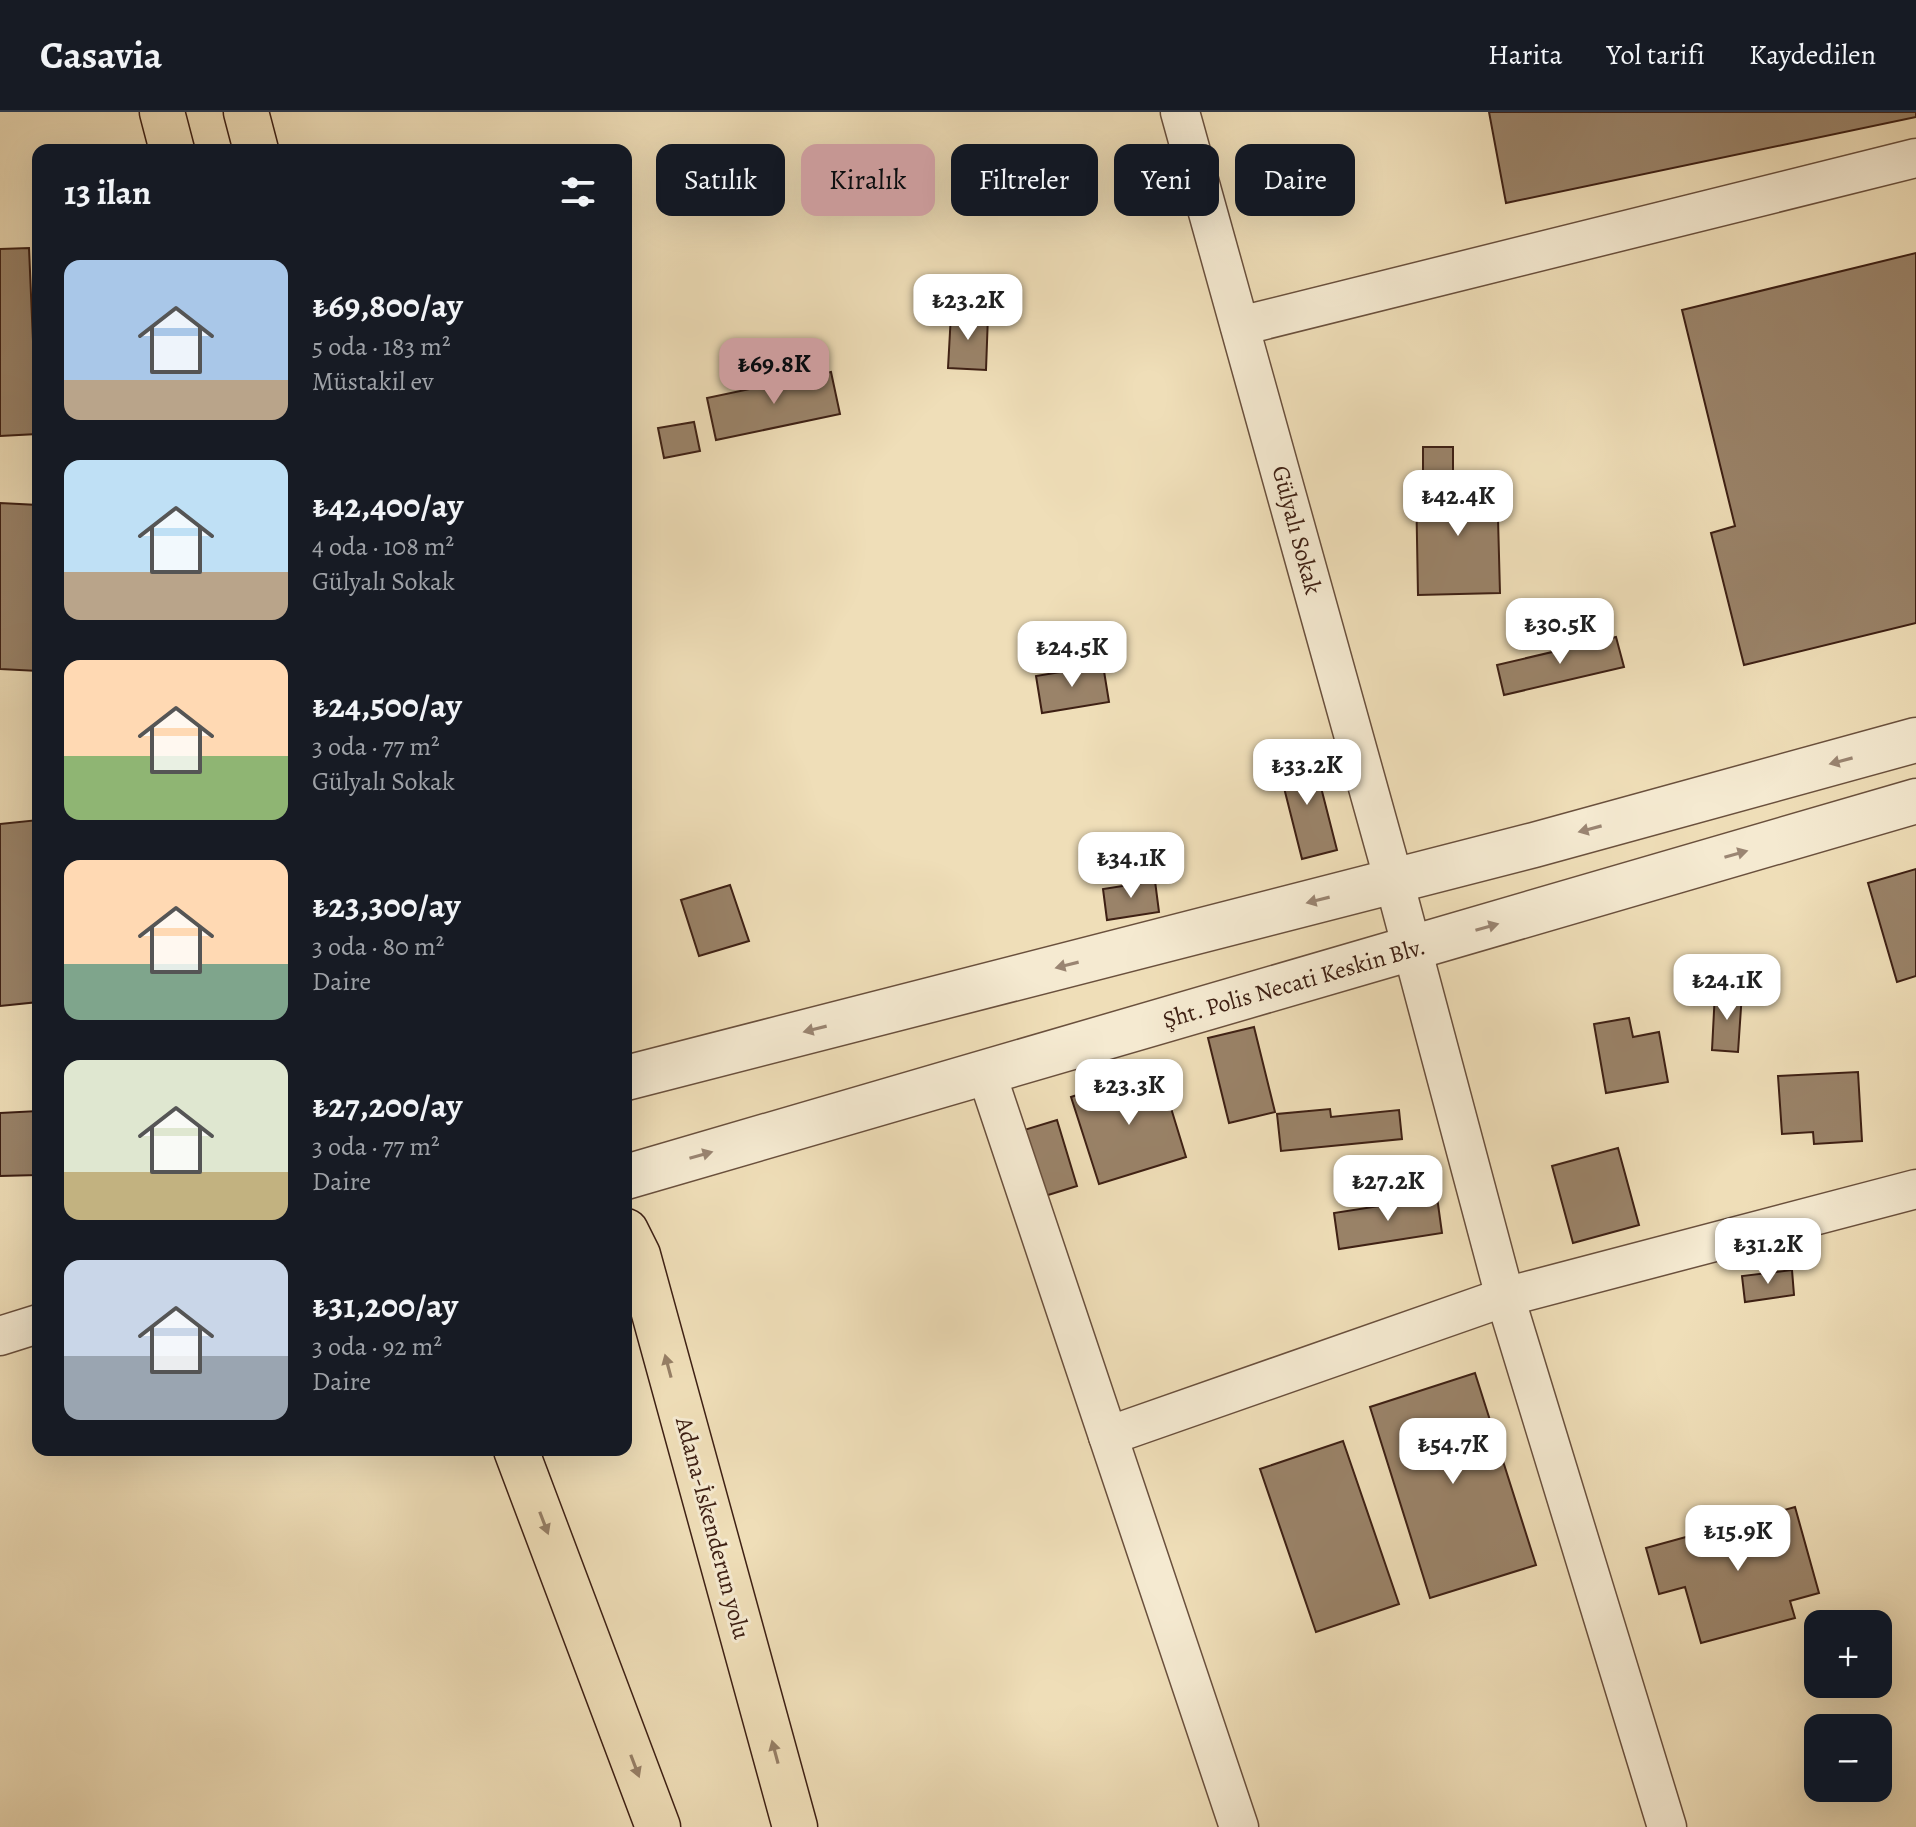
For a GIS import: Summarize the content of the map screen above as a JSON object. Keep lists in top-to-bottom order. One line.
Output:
{"streets":{"highway":["Adana-İskenderun yolu"],"street":["Gülyalı Sokak","Şht. Polis Necati Keskin Blv."]},"crossings":[["Gülyalı Sokak","Şht. Polis Necati Keskin Blv."]],"page":{"header":"Casavia","nav":["Harita","Yol tarifi","Kaydedilen"],"chip":["Satılık","Kiralık","Filtreler","Yeni","Daire"],"heading":"13 ilan","list":[{"name":"₺69,800/ay","note":"5 oda · 183 m² · Müstakil ev"},{"name":"₺42,400/ay","note":"4 oda · 108 m² · Gülyalı Sokak"},{"name":"₺24,500/ay","note":"3 oda · 77 m² · Gülyalı Sokak"},{"name":"₺23,300/ay","note":"3 oda · 80 m² · Daire"},{"name":"₺27,200/ay","note":"3 oda · 77 m² · Daire"},{"name":"₺31,200/ay","note":"3 oda · 92 m² · Daire"}],"price":["₺23.2K","₺69.8K","₺42.4K","₺30.5K","₺24.5K","₺33.2K","₺34.1K","₺24.1K","₺23.3K","₺27.2K","₺31.2K","₺54.7K","₺15.9K"],"map_buttons":["+","−"]}}
